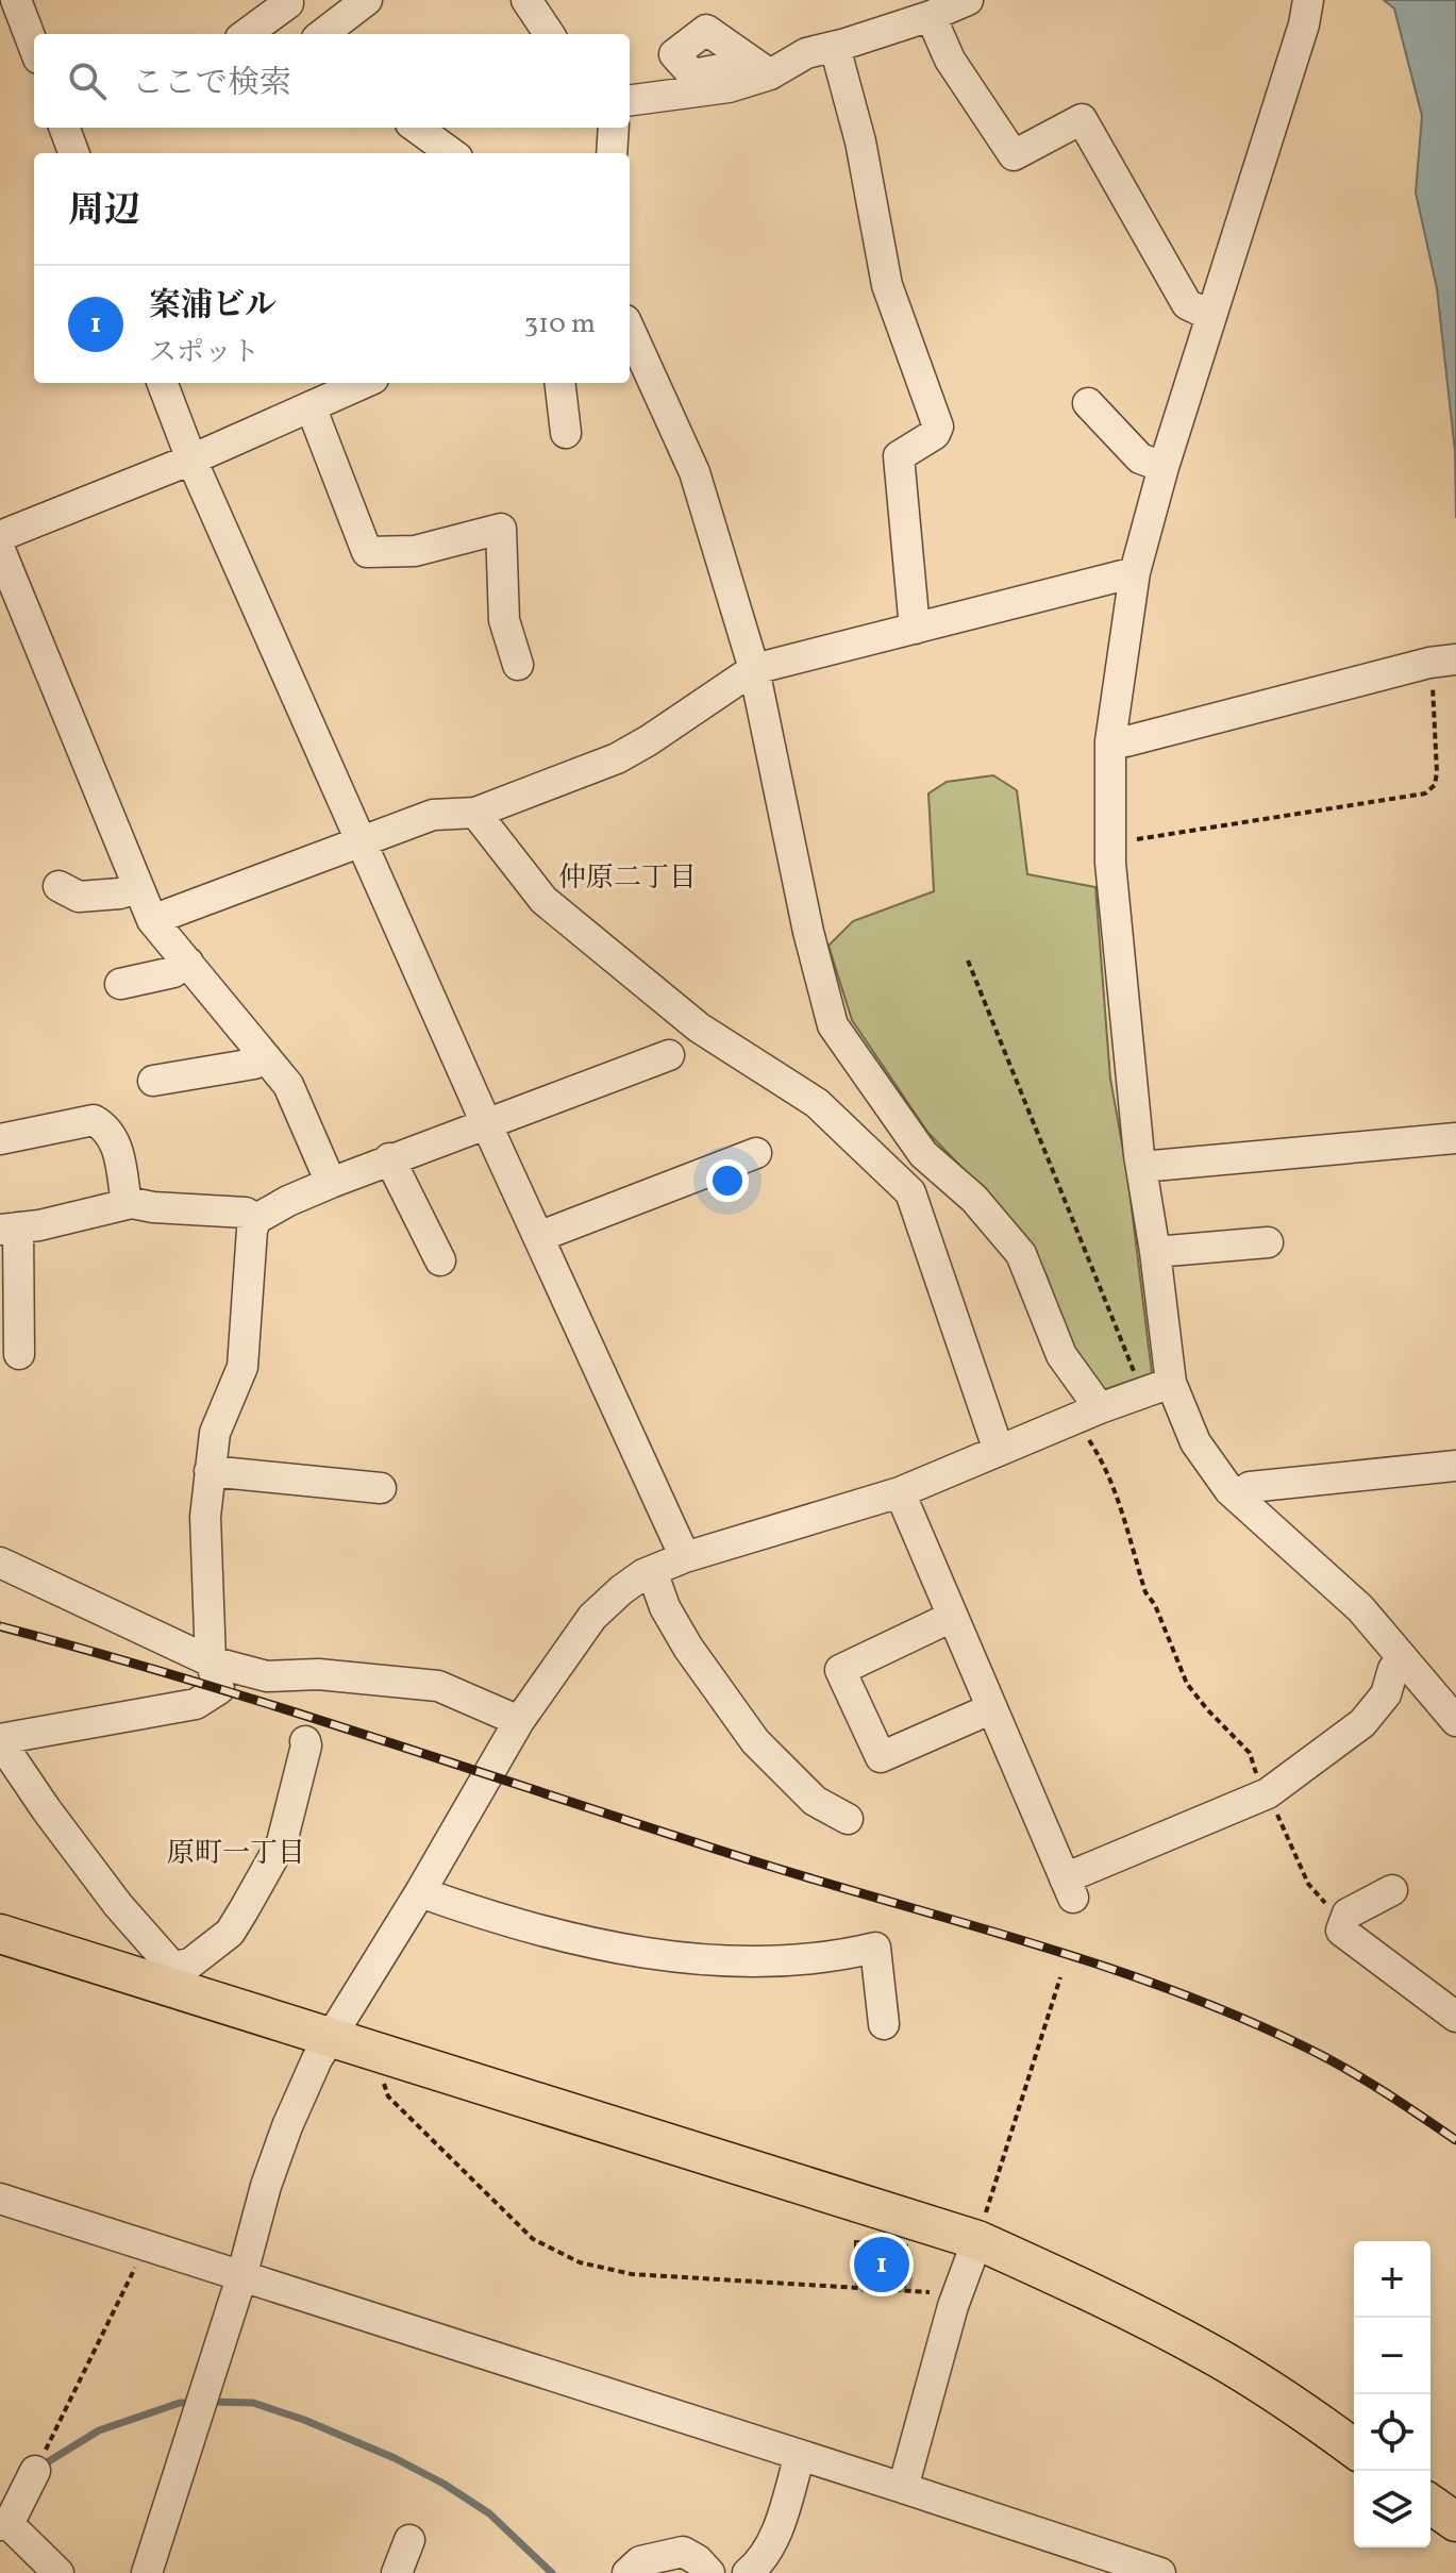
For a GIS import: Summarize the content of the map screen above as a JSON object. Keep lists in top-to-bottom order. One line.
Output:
{"districts":["仲原二丁目","原町一丁目"],"page":{"search":"ここで検索","heading":"周辺","list":[{"mark":"1","name":"案浦ビル","note":"スポット","value":"310 m"}],"pins":"1","map_buttons":["+","−"]}}
